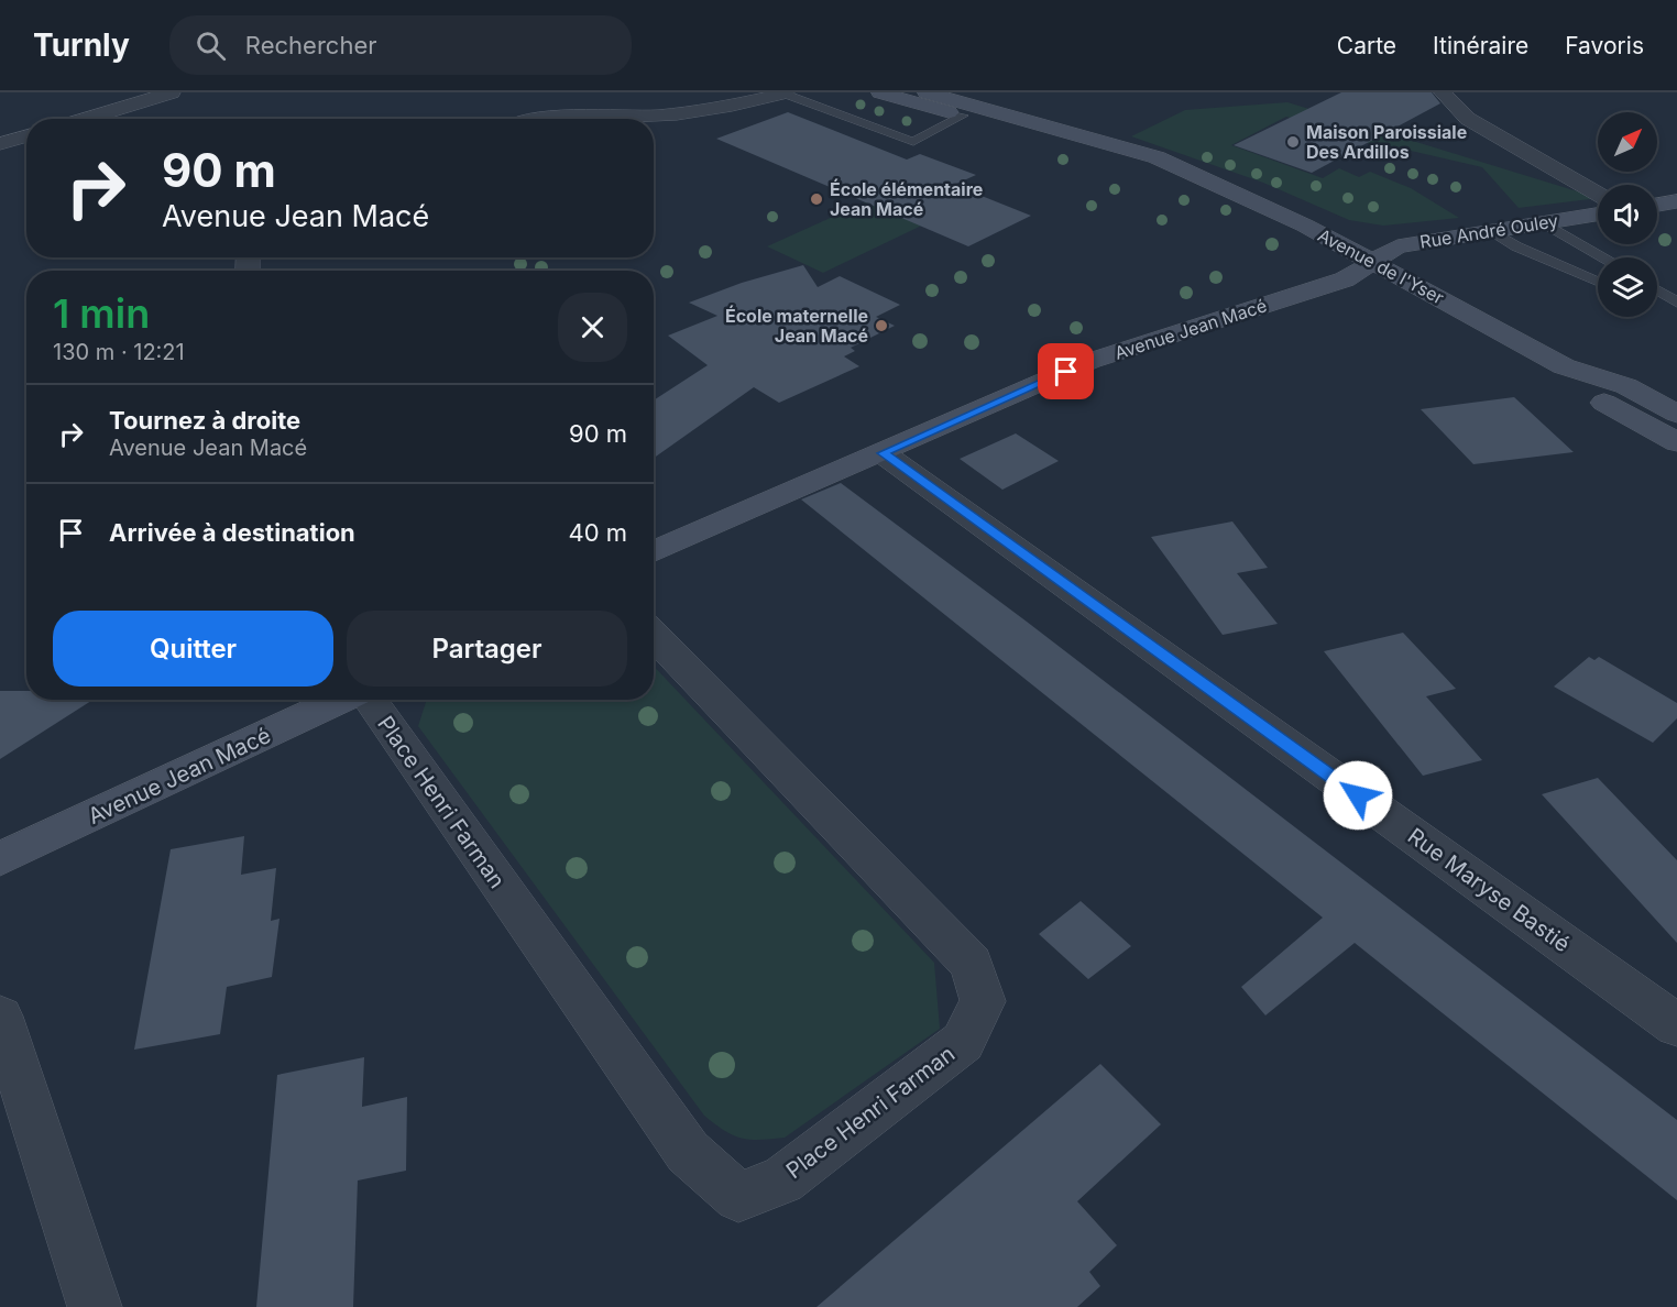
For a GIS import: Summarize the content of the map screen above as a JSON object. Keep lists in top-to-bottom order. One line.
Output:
{"streets":{"main road":["Rue André Ouley","Avenue de l'Yser","Avenue Jean Macé"],"street":["Place Henri Farman","Rue Maryse Bastié"]},"crossings":[["Rue André Ouley","Avenue de l'Yser"],["Rue André Ouley","Avenue Jean Macé"],["Avenue de l'Yser","Avenue Jean Macé"],["Avenue Jean Macé","Rue Maryse Bastié"]],"places":["Maison Paroissiale Des Ardillos","École élémentaire Jean Macé","École maternelle Jean Macé"],"north":"top right","page":{"header":"Turnly","search":"Rechercher","nav":["Carte","Itinéraire","Favoris"],"turn":["90 m","Avenue Jean Macé"],"heading":["1 min","130 m · 12:21"],"list":[{"name":"Tournez à droite","note":"Avenue Jean Macé","value":"90 m"},{"name":"Arrivée à destination","value":"40 m"}],"buttons":["Quitter","Partager"]}}
